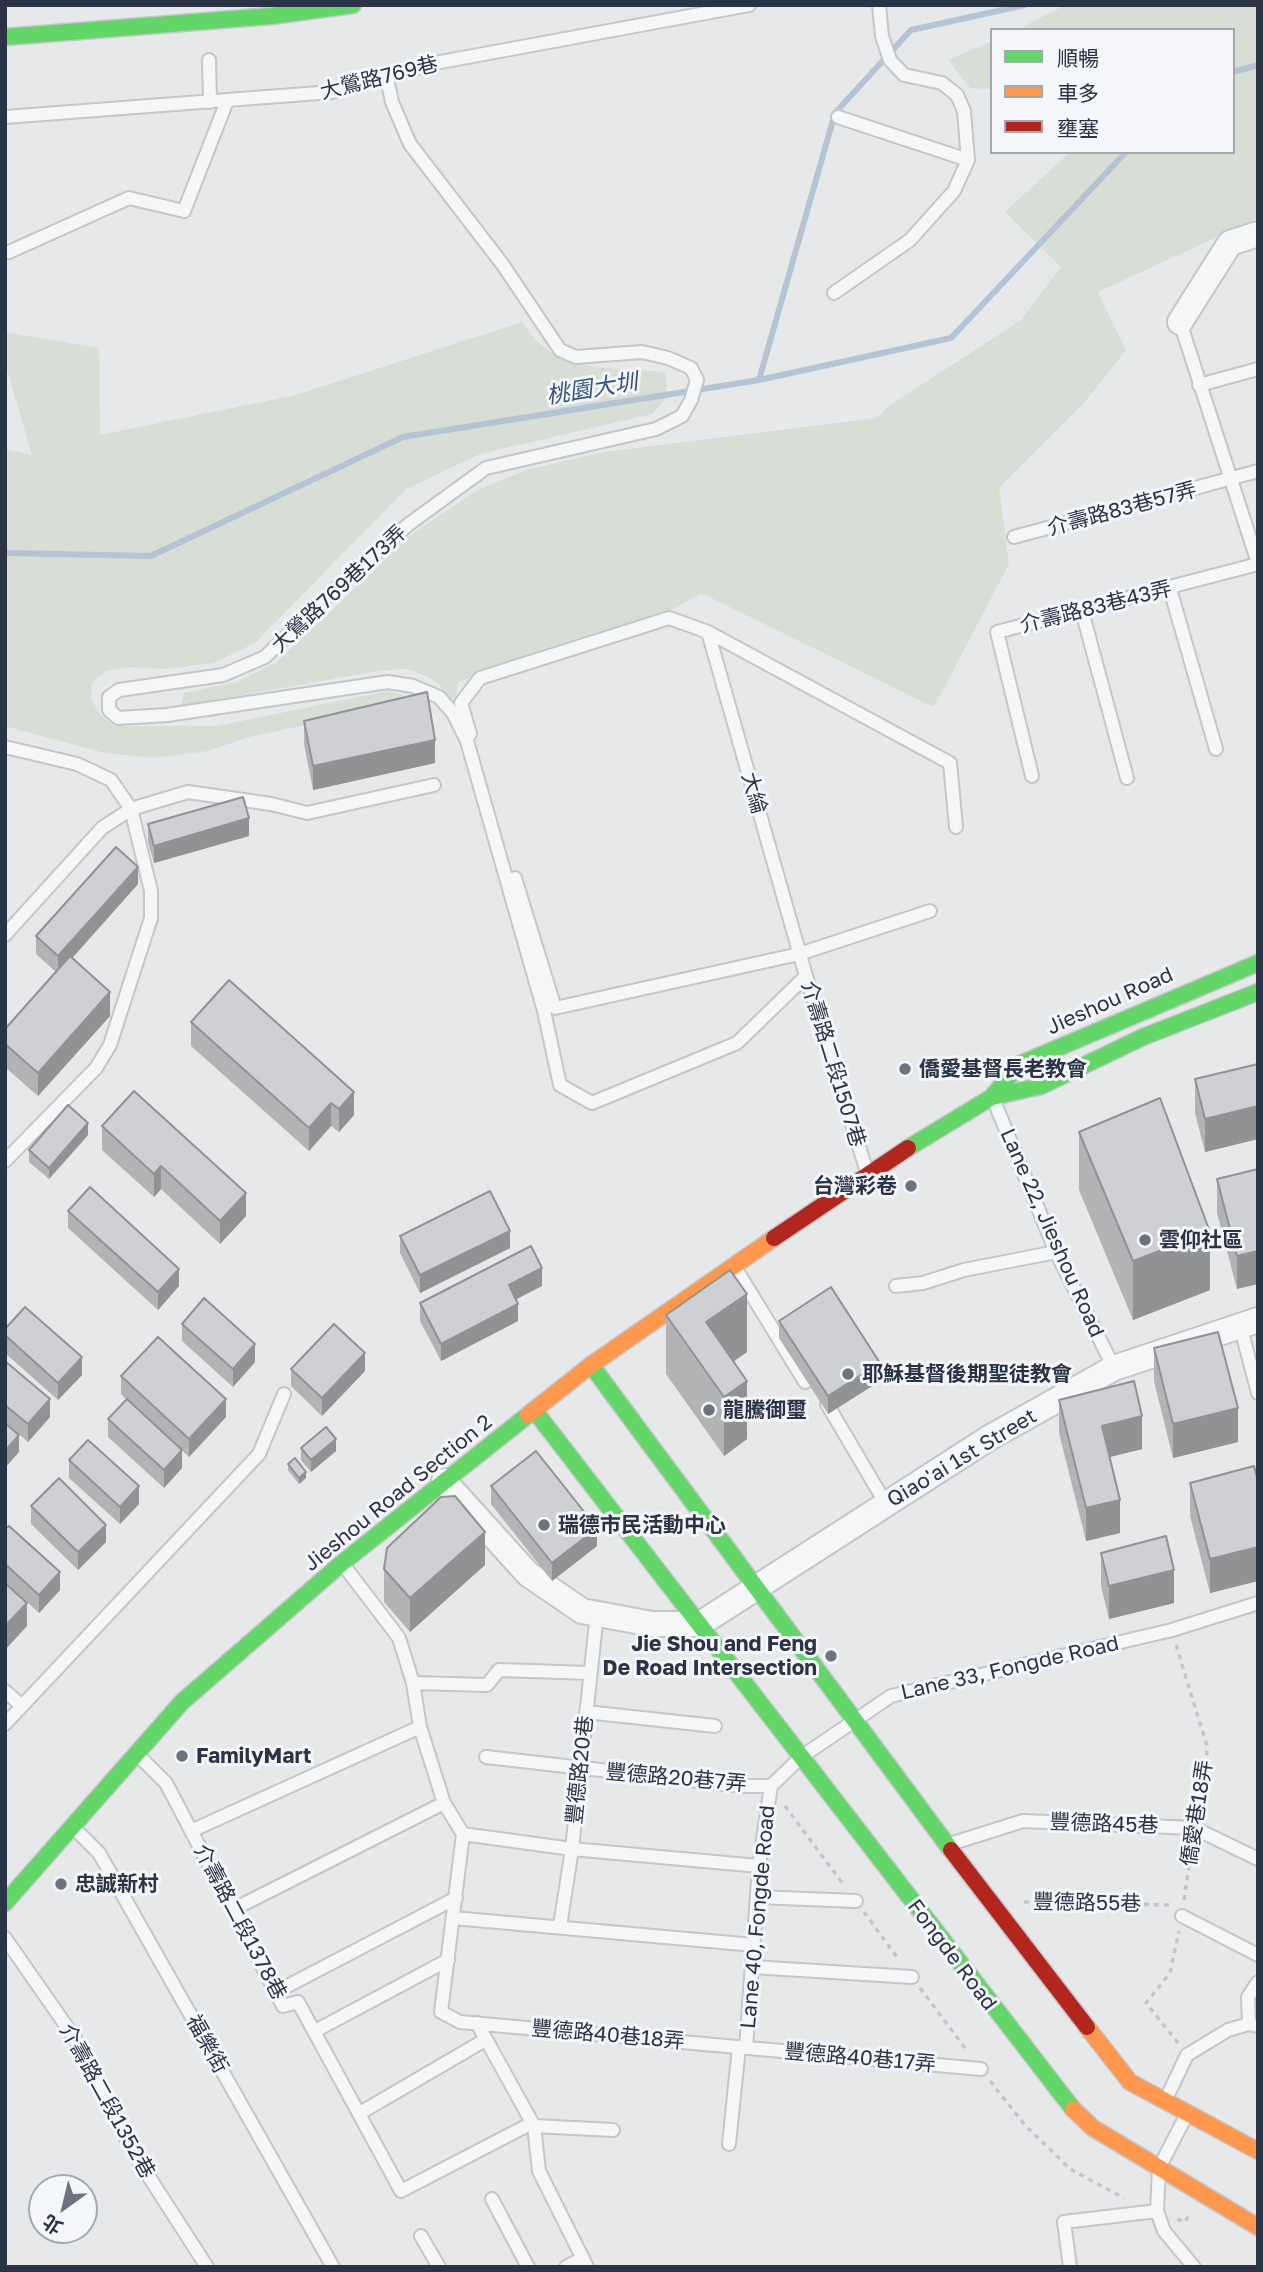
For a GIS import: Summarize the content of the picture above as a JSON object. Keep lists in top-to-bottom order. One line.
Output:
{"streets":{"main road":["Jieshou Road","Jieshou Road Section 2","Fongde Road"],"street":["Qiao'ai 1st Street"],"lane":["大鶯路769巷","介壽路83巷57弄","大鶯路769巷173弄","介壽路83巷43弄","大綸","介壽路二段1507巷","Lane 22, Jieshou Road","Lane 33, Fongde Road","豐德路20巷","豐德路20巷7弄","豐德路45巷","Lane 40, Fongde Road","介壽路二段1378巷","豐德路40巷18弄","福樂街","豐德路40巷17弄","介壽路二段1352巷"],"path":["僑愛巷18弄","豐德路55巷"]},"crossings":[["大鶯路769巷","大鶯路769巷173弄"],["大鶯路769巷173弄","介壽路二段1507巷"],["大綸","介壽路二段1507巷"],["Jieshou Road","介壽路二段1507巷"],["Jieshou Road","Lane 22, Jieshou Road"],["Jieshou Road","Jieshou Road Section 2"],["介壽路二段1507巷","Jieshou Road Section 2"],["Lane 22, Jieshou Road","Qiao'ai 1st Street"],["Jieshou Road Section 2","介壽路二段1378巷"],["Jieshou Road Section 2","Fongde Road"],["Jieshou Road Section 2","福樂街"],["Lane 33, Fongde Road","僑愛巷18弄"],["Lane 33, Fongde Road","Lane 40, Fongde Road"],["Lane 33, Fongde Road","Fongde Road"],["豐德路20巷","豐德路20巷7弄"],["豐德路20巷7弄","Lane 40, Fongde Road"],["僑愛巷18弄","豐德路45巷"],["僑愛巷18弄","豐德路55巷"],["Lane 40, Fongde Road","Fongde Road"],["Lane 40, Fongde Road","豐德路40巷18弄"],["Lane 40, Fongde Road","豐德路40巷17弄"],["豐德路40巷18弄","豐德路40巷17弄"]],"water":["桃園大圳"],"places":["僑愛基督長老教會","台灣彩卷","雲仰社區","耶穌基督後期聖徒教會","龍騰御璽","瑞德市民活動中心","Jie Shou and Feng De Road Intersection","FamilyMart","忠誠新村"],"legend":["順暢","車多","壅塞"],"north":"bottom left"}
